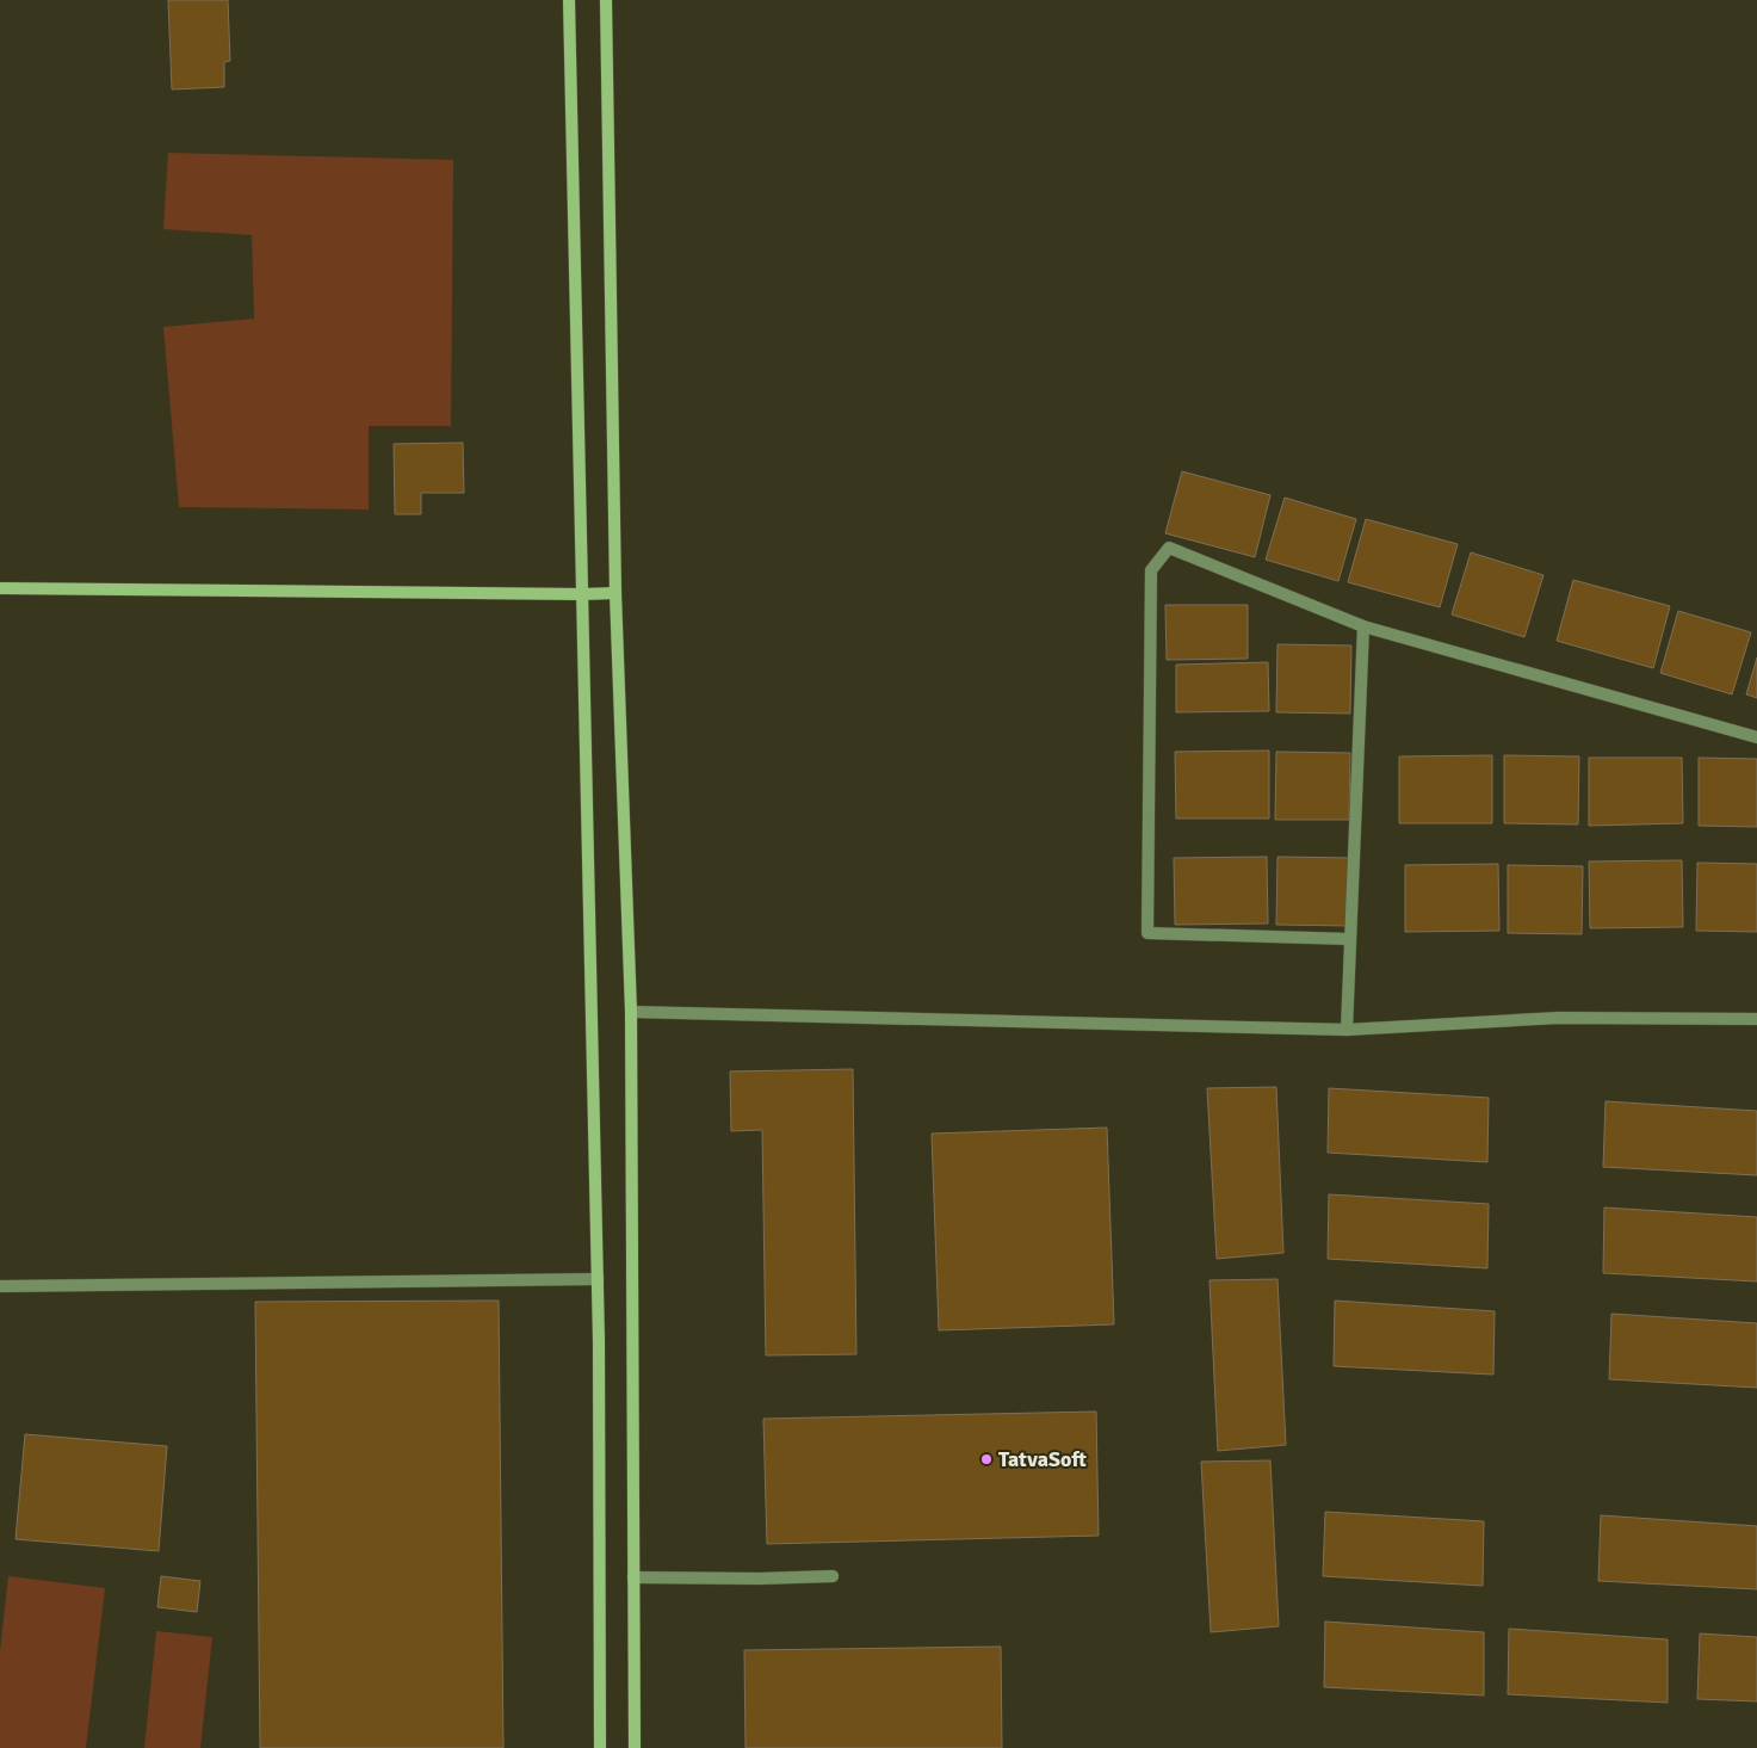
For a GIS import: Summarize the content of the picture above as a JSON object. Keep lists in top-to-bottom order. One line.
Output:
{"places":["TatvaSoft"]}
